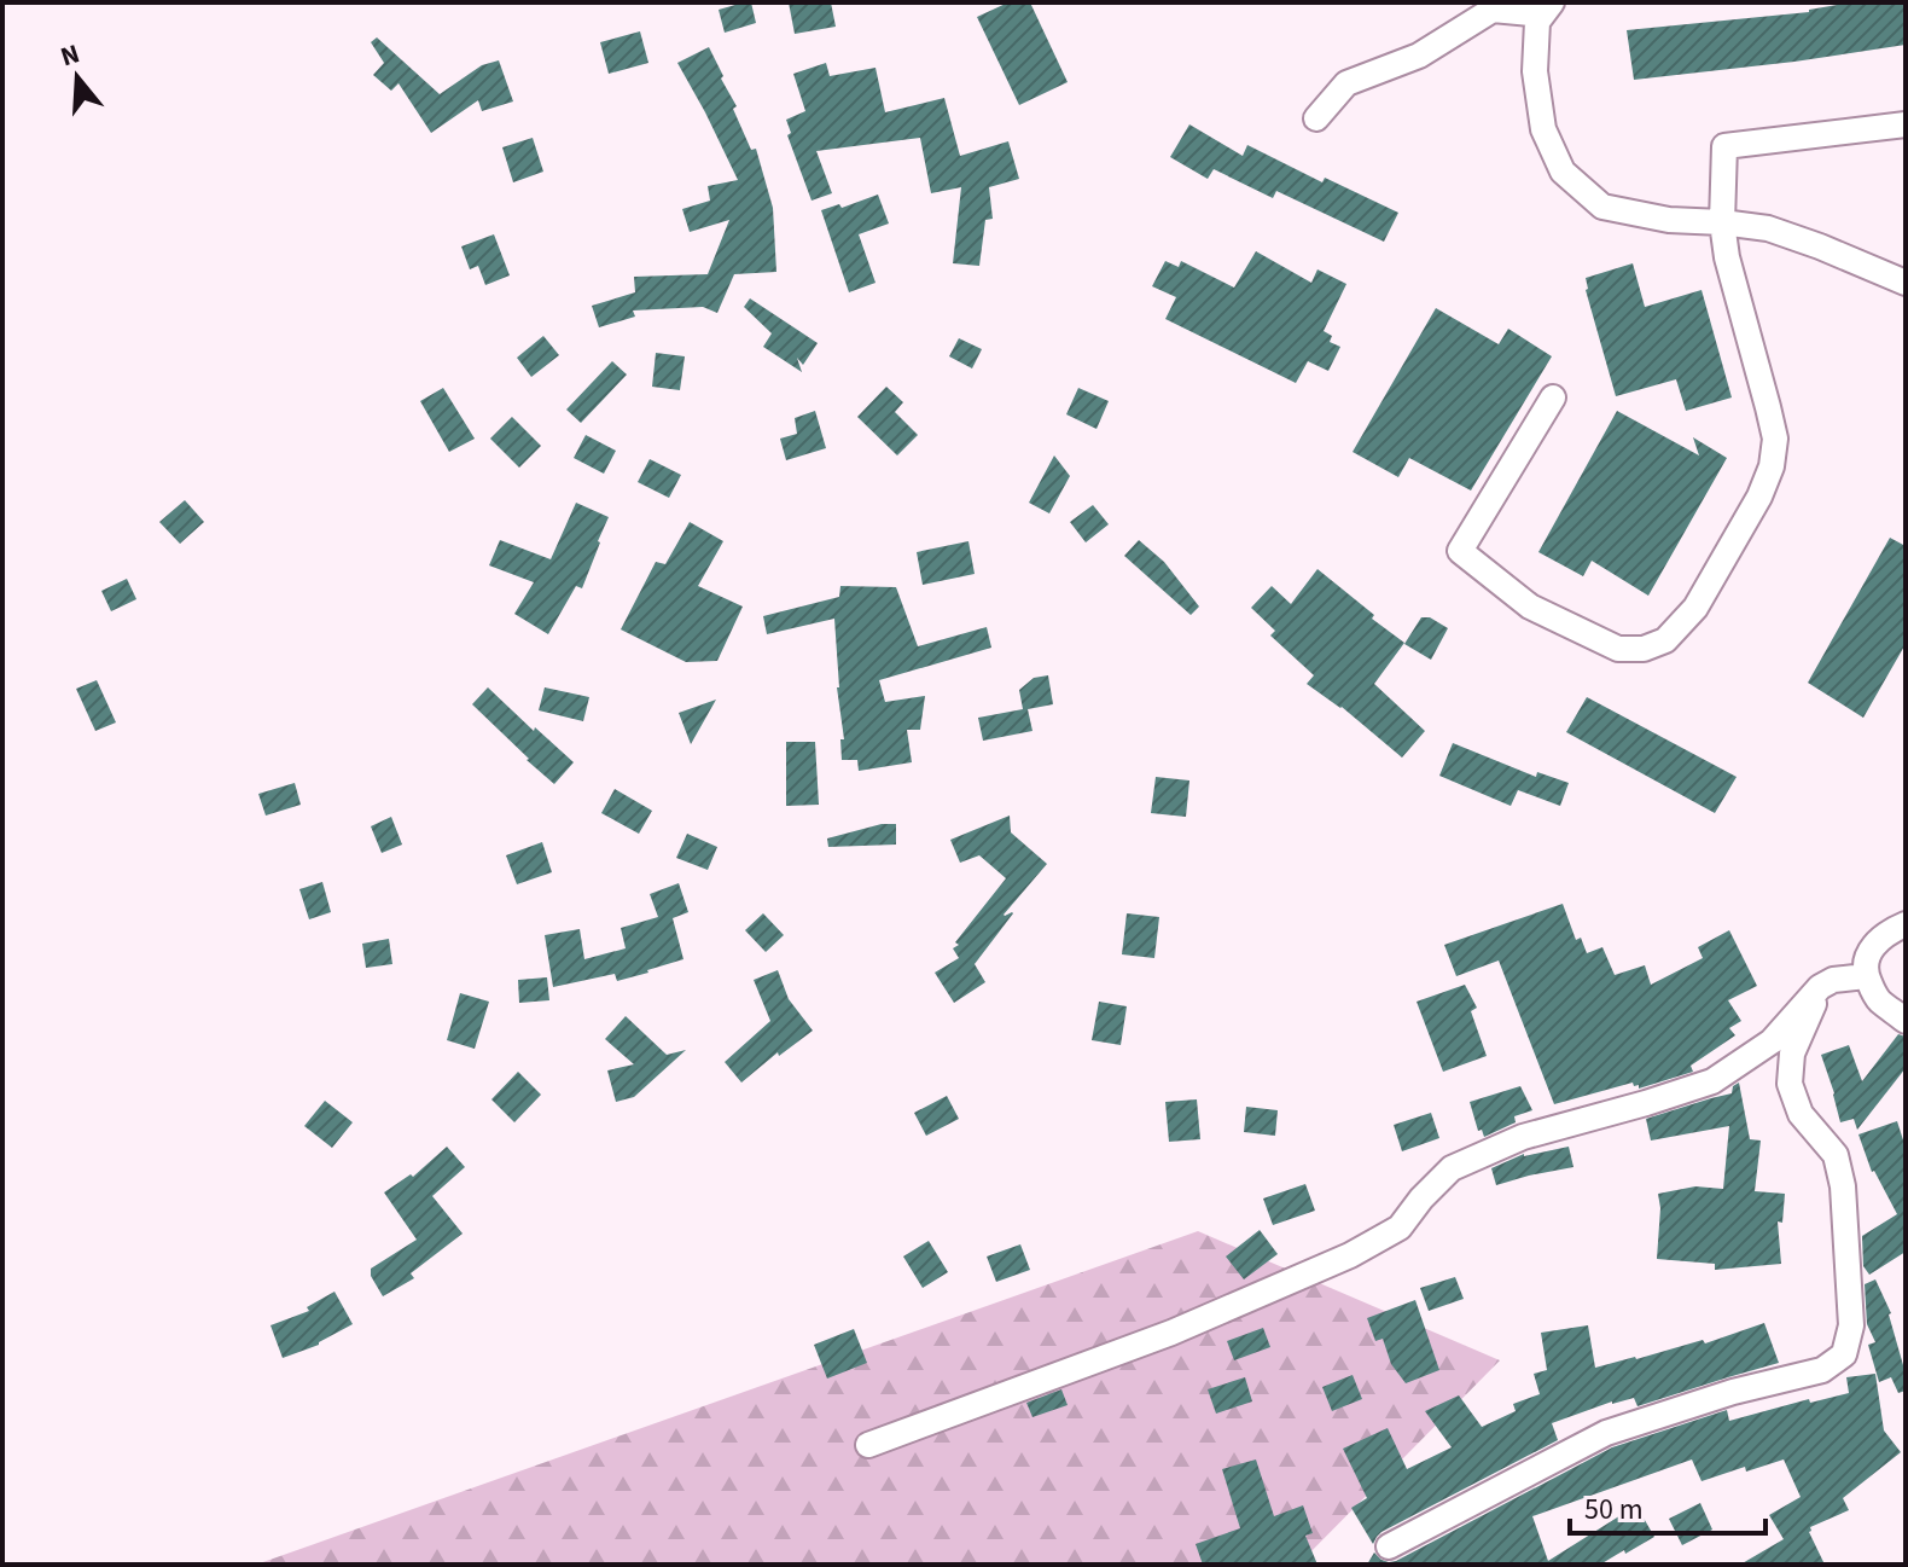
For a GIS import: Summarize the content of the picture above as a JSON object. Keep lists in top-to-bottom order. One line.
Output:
{"scale_bar":"50 m","north":"top"}
